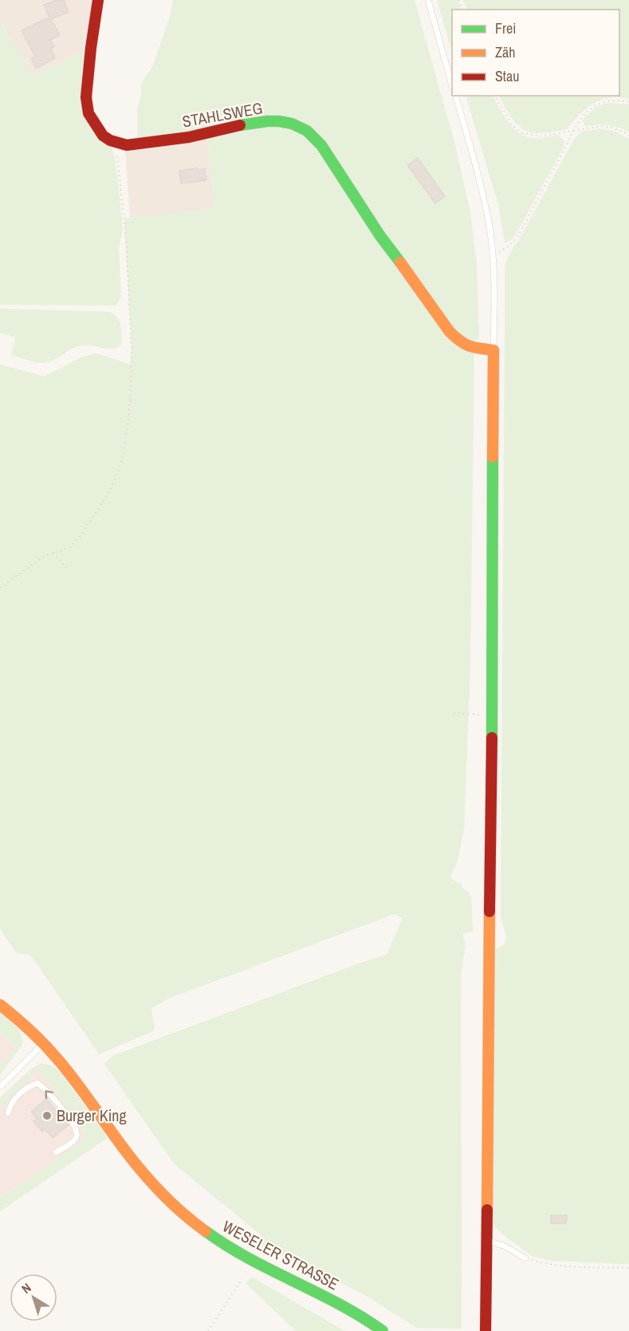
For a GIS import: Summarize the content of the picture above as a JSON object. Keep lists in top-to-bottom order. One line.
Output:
{"streets":{"street":["STAHLSWEG","WESELER STRASSE"]},"places":["Burger King"],"legend":["Frei","Zäh","Stau"],"north":"top left"}
